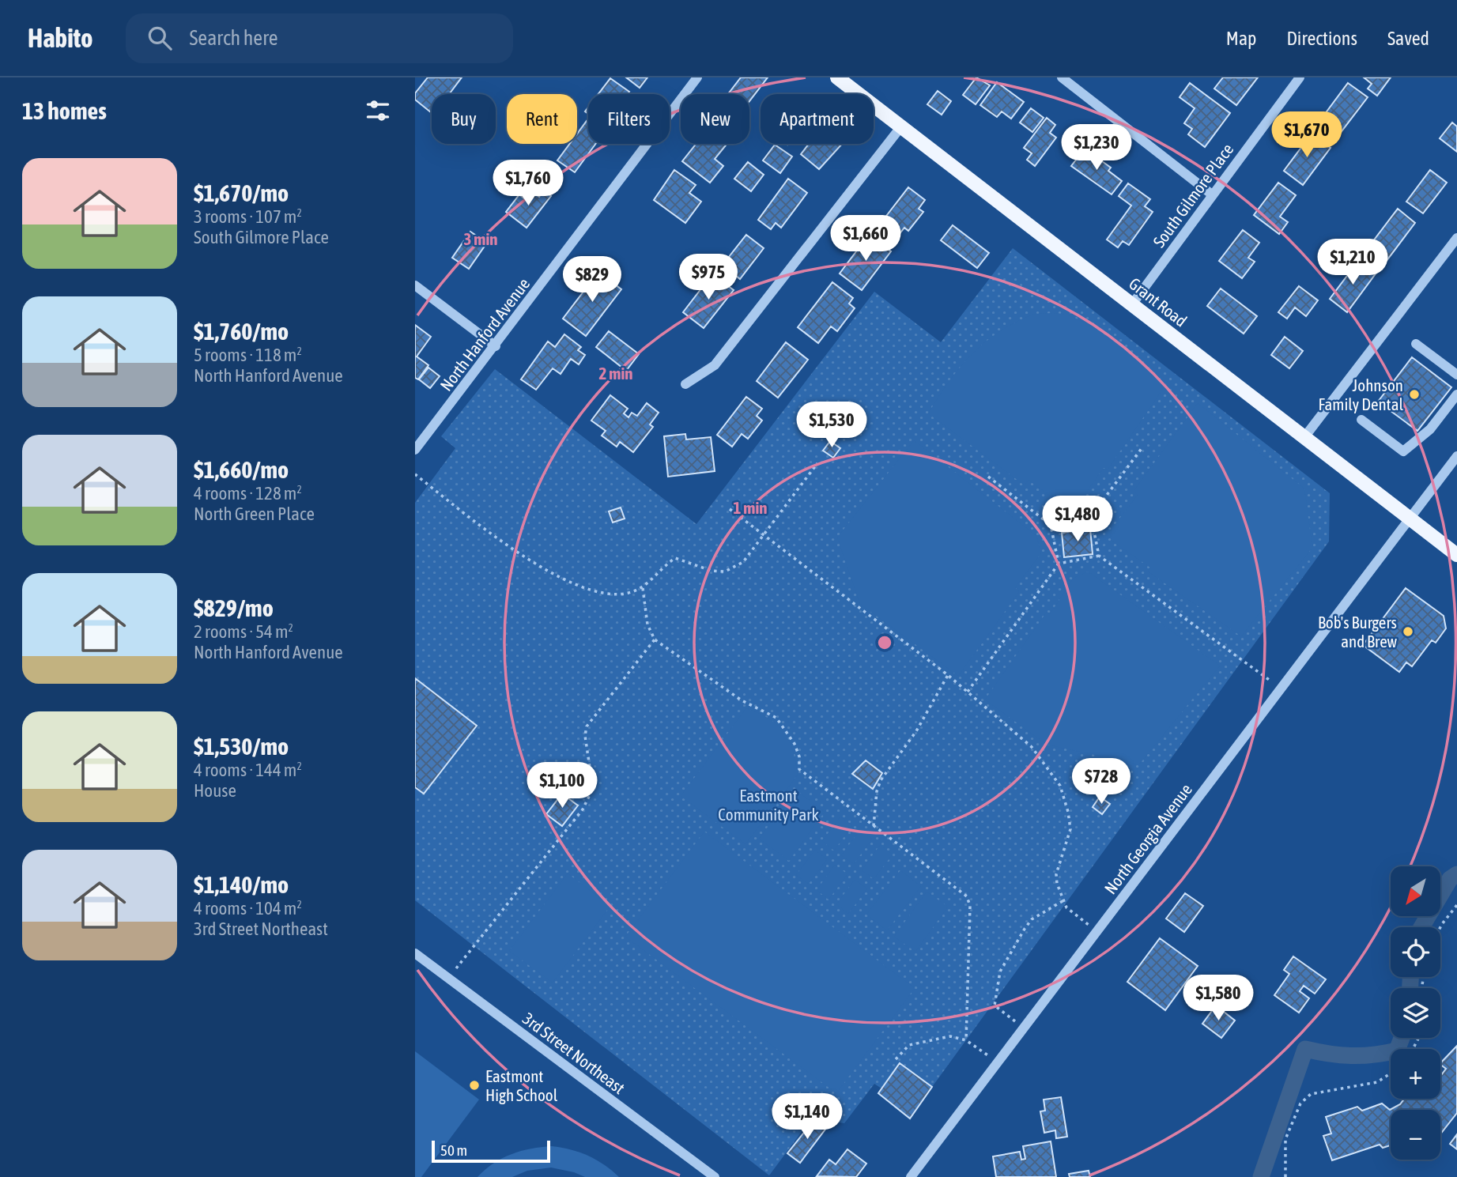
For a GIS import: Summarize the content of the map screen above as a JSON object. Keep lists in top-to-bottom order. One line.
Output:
{"streets":{"main road":["Grant Road"],"street":["South Gilmore Place","North Hanford Avenue","North Georgia Avenue","3rd Street Northeast"]},"crossings":[["South Gilmore Place","Grant Road"],["Grant Road","North Georgia Avenue"]],"parks":["Eastmont Community Park"],"places":["Johnson Family Dental","Bob's Burgers and Brew","Eastmont High School"],"scale_bar":"50 m","north":"bottom left","page":{"header":"Habito","search":"Search here","nav":["Map","Directions","Saved"],"heading":"13 homes","chip":["Buy","Rent","Filters","New","Apartment"],"price":["$1,670","$1,230","$1,760","$1,660","$1,210","$975","$829","$1,530","$1,480","$728","$1,100","$1,580","$1,140"],"list":[{"name":"$1,670/mo","note":"3 rooms · 107 m² · South Gilmore Place"},{"name":"$1,760/mo","note":"5 rooms · 118 m² · North Hanford Avenue"},{"name":"$1,660/mo","note":"4 rooms · 128 m² · North Green Place"},{"name":"$829/mo","note":"2 rooms · 54 m² · North Hanford Avenue"},{"name":"$1,530/mo","note":"4 rooms · 144 m² · House"},{"name":"$1,140/mo","note":"4 rooms · 104 m² · 3rd Street Northeast"}],"map_buttons":["+","−"],"scale":"50 m"},"rings":["3 min","2 min","1 min"]}
